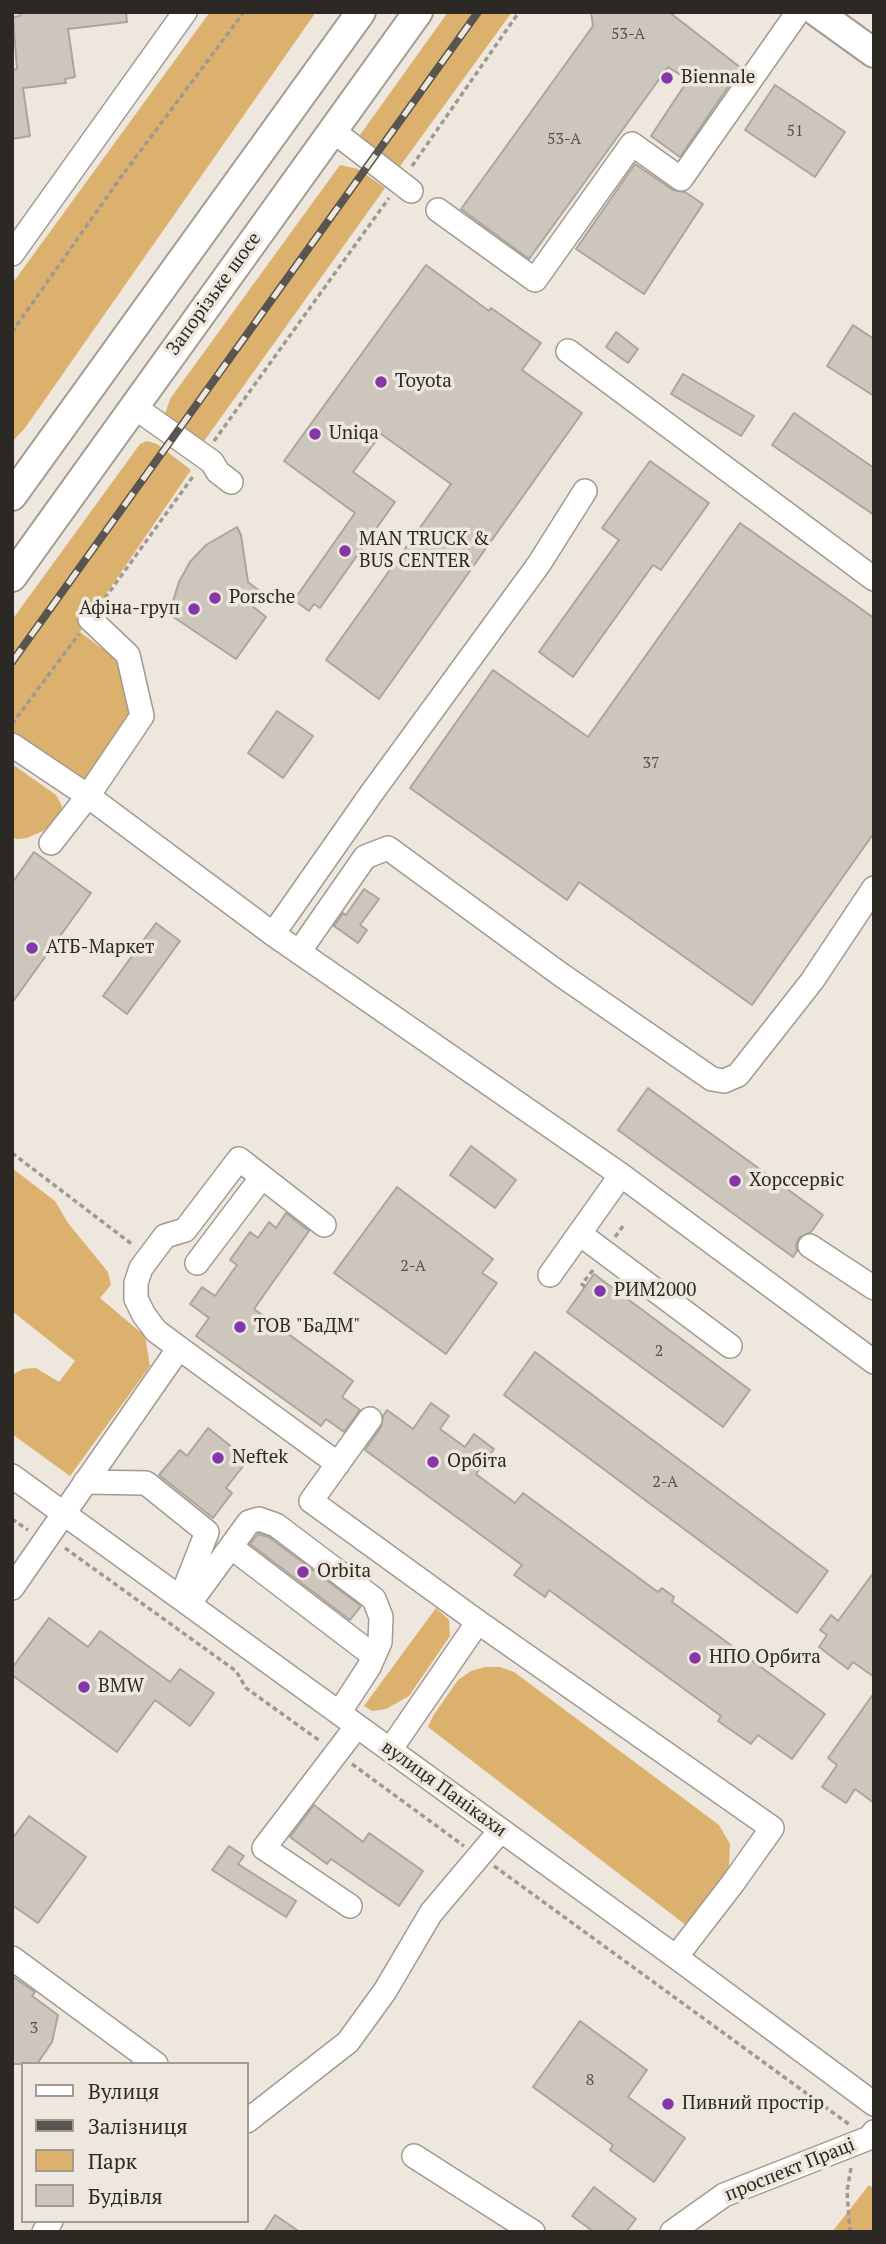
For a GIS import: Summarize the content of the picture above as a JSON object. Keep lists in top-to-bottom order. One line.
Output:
{"streets":{"main road":["Запорізьке шосе"],"street":["вулиця Панікахи","проспект Праці"]},"places":["Biennale","Toyota","Uniqa","MAN TRUCK & BUS CENTER","Porsche","Афіна-груп","АТБ-Маркет","Хорссервіс","РИМ2000","ТОВ \"БаДМ\"","Neftek","Орбіта","Orbita","НПО Орбита","BMW","Пивний простір"],"house_numbers":["53-А","51","53-А","37","2-А","2","2-А","3","8"],"legend":["Вулиця","Залізниця","Парк","Будівля"]}
